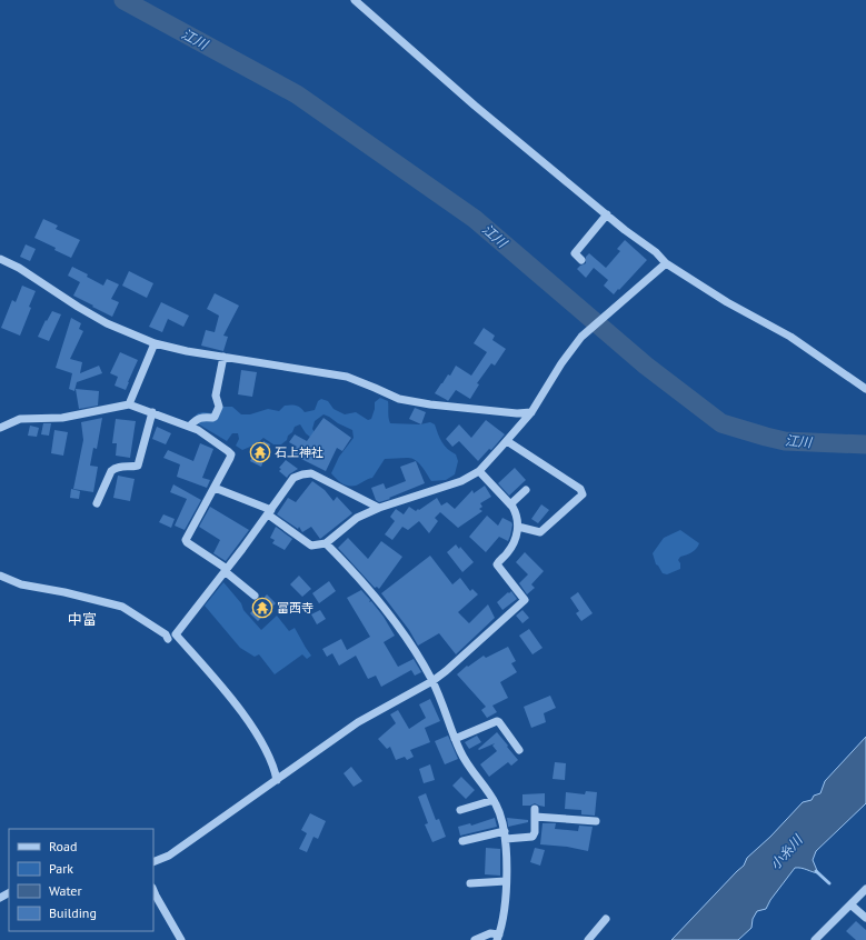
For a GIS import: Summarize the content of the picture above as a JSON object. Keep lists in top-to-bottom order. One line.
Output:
{"districts":["中富"],"water":["江川","小糸川"],"places":{"temple":["石上神社","富西寺"]},"legend":["Road","Park","Water","Building"]}
